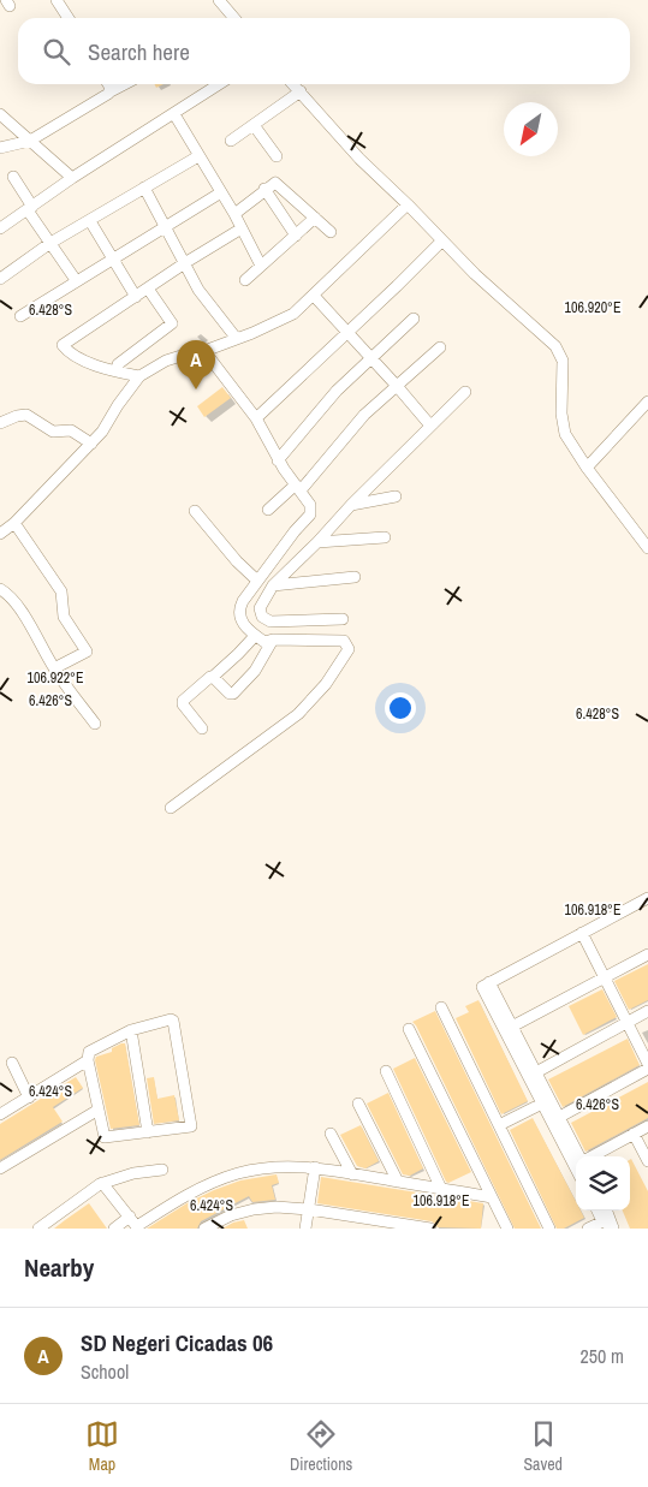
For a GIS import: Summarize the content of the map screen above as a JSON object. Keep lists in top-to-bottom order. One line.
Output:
{"north":"bottom left","page":{"search":"Search here","pins":"A","heading":"Nearby","list":[{"mark":"A","name":"SD Negeri Cicadas 06","note":"School","value":"250 m"}],"nav":["Map","Directions","Saved"]},"coordinates":["106.920°E","6.428°S","106.922°E","6.426°S","106.918°E","6.424°S"]}
